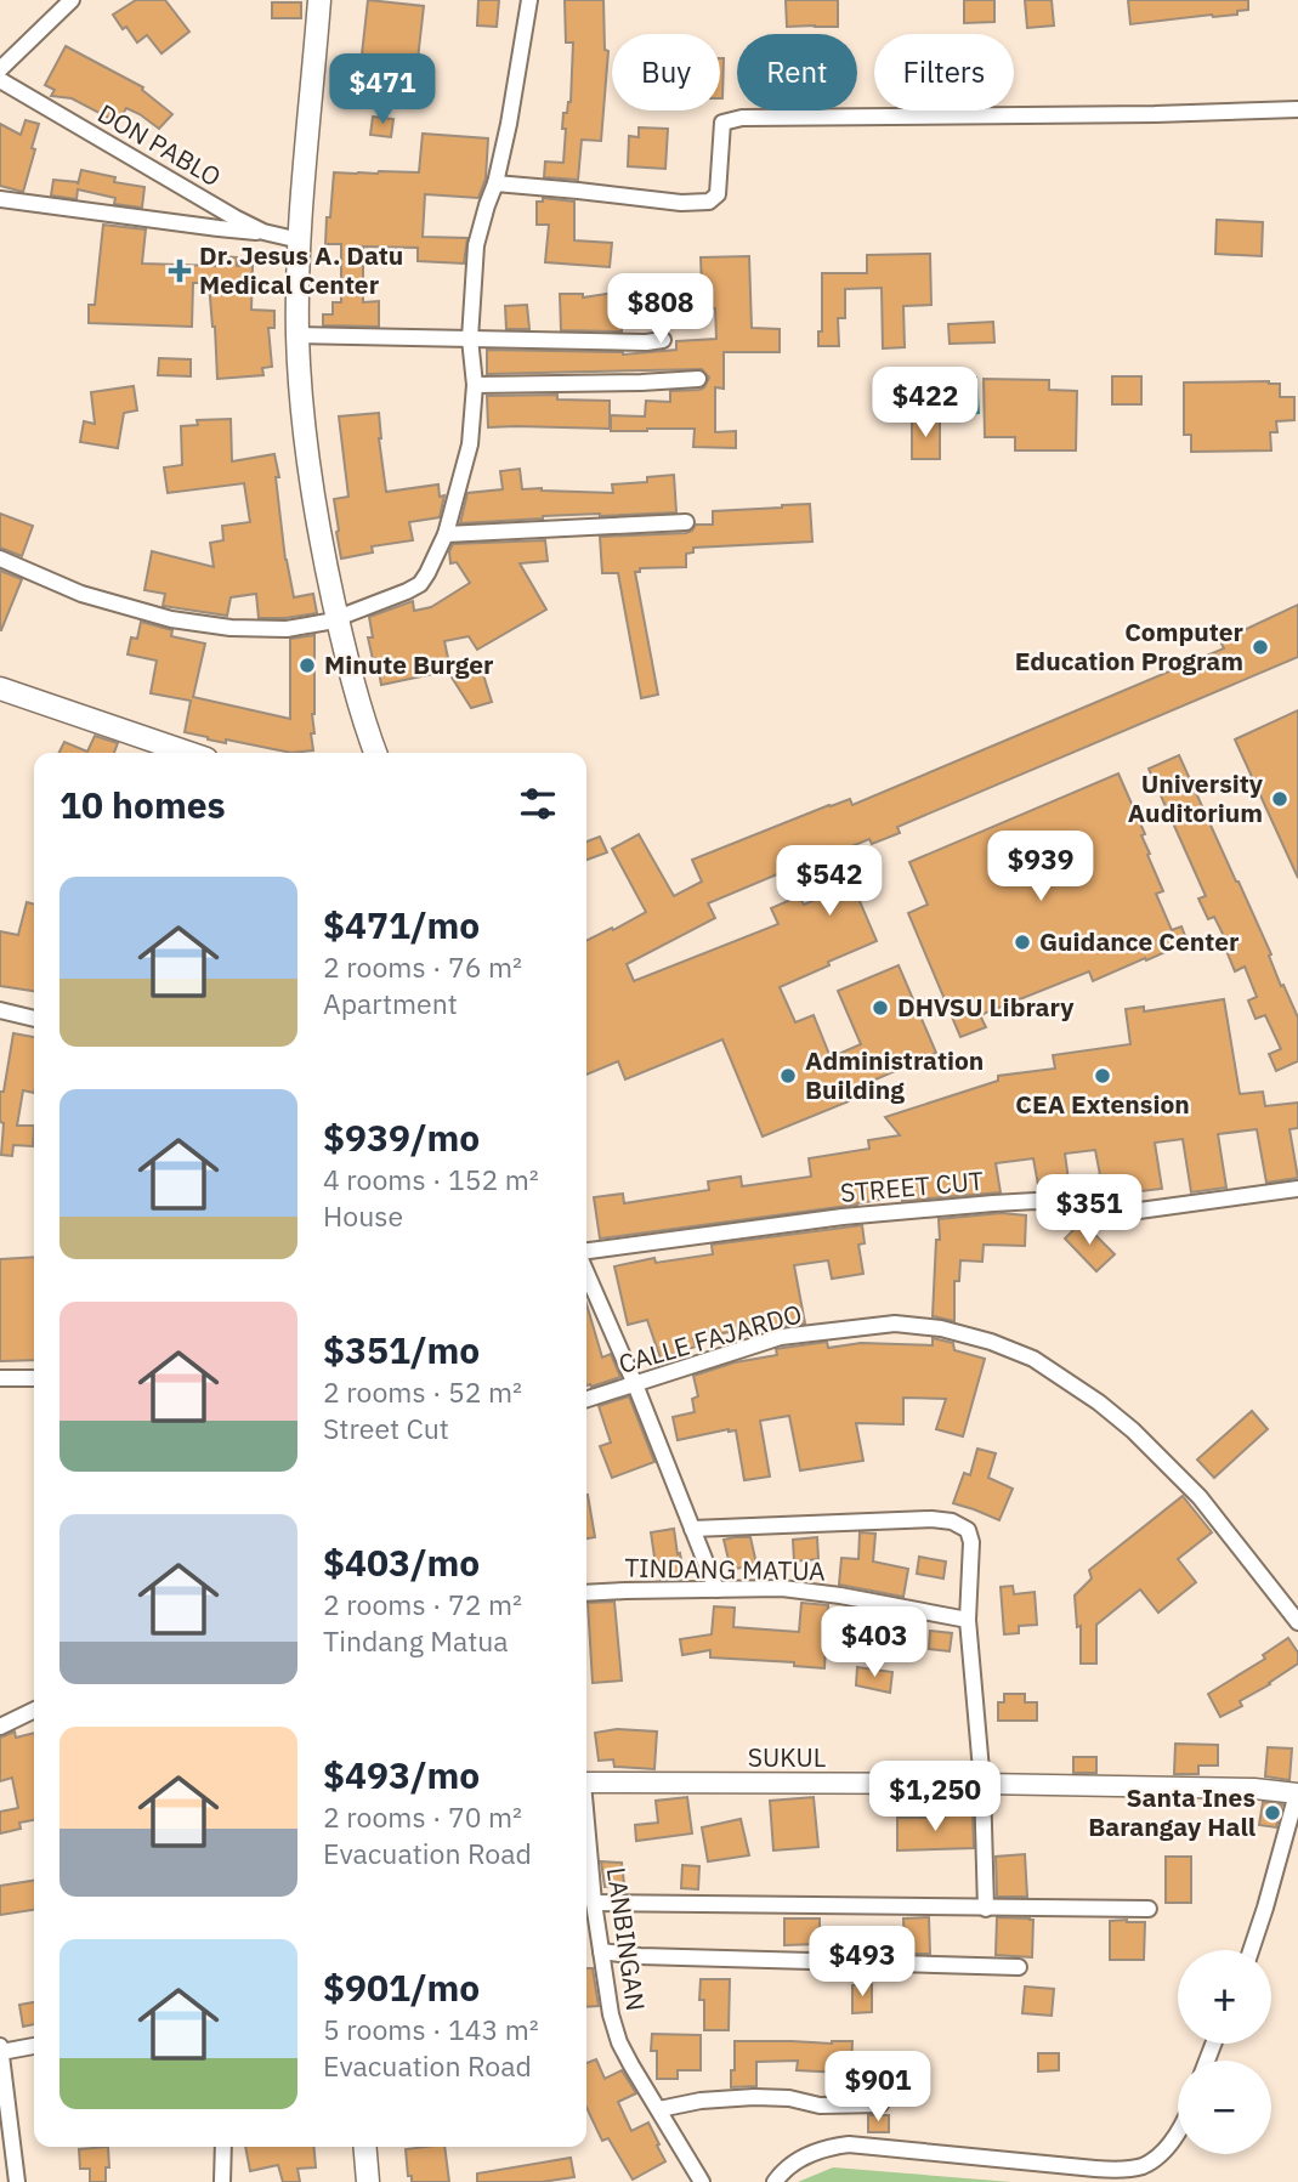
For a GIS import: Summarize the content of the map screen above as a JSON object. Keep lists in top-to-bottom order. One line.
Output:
{"streets":{"street":["DON PABLO","STREET CUT","CALLE FAJARDO","TINDANG MATUA","SUKUL","LANBINGAN"]},"places":{"health":["Dr. Jesus A. Datu Medical Center"],"other":["Computer Education Program","Minute Burger","University Auditorium","Guidance Center","DHVSU Library","Administration Building","CEA Extension","Santa Ines Barangay Hall"]},"page":{"chip":["Buy","Rent","Filters"],"price":["$471","$808","$422","$939","$542","$351","$403","$1,250","$493","$901"],"heading":"10 homes","list":[{"name":"$471/mo","note":"2 rooms · 76 m² · Apartment"},{"name":"$939/mo","note":"4 rooms · 152 m² · House"},{"name":"$351/mo","note":"2 rooms · 52 m² · Street Cut"},{"name":"$403/mo","note":"2 rooms · 72 m² · Tindang Matua"},{"name":"$493/mo","note":"2 rooms · 70 m² · Evacuation Road"},{"name":"$901/mo","note":"5 rooms · 143 m² · Evacuation Road"}],"map_buttons":["+","−"]}}
